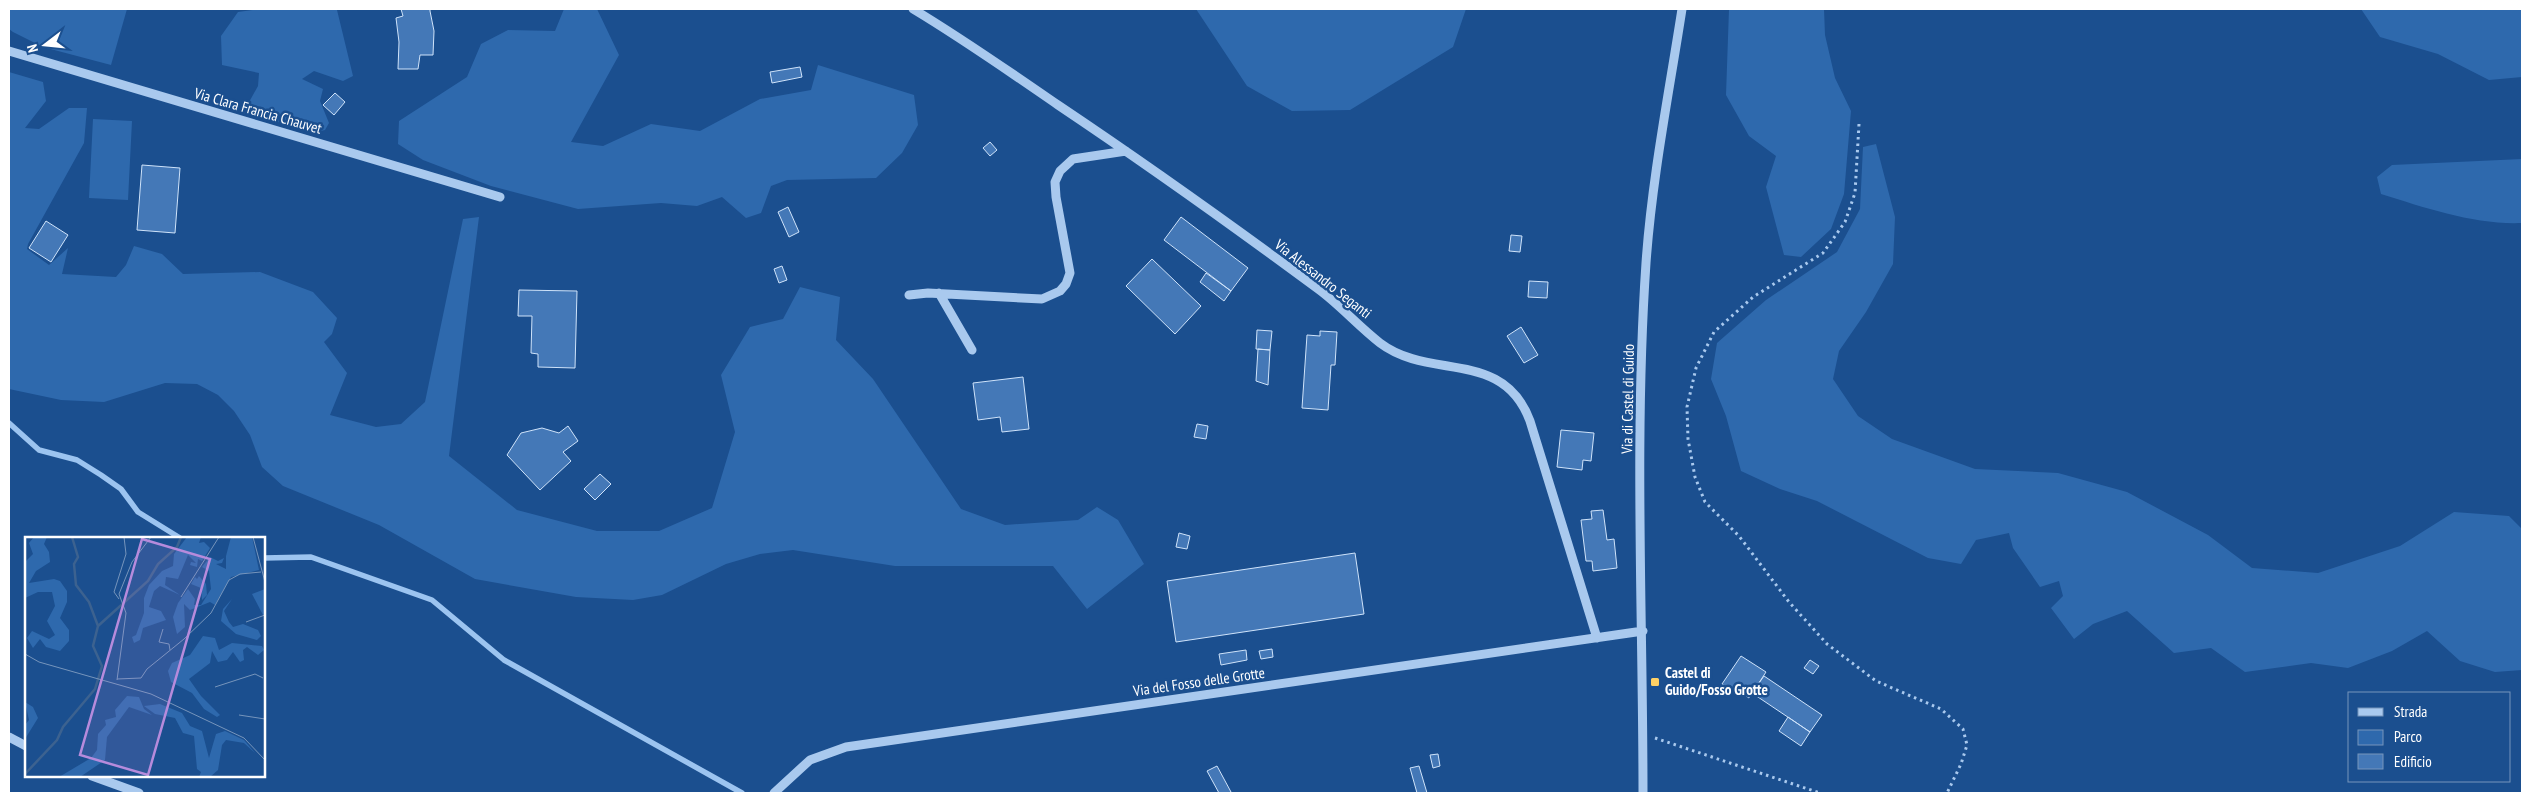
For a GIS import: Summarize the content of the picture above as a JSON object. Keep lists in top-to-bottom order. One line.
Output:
{"streets":{"street":["Via Clara Francia Chauvet","Via Alessandro Seganti","Via di Castel di Guido","Via del Fosso delle Grotte"]},"crossings":[["Via Alessandro Seganti","Via del Fosso delle Grotte"],["Via di Castel di Guido","Via del Fosso delle Grotte"]],"places":{"transit":["Castel di Guido/Fosso Grotte"]},"legend":["Strada","Parco","Edificio"],"north":"left"}
